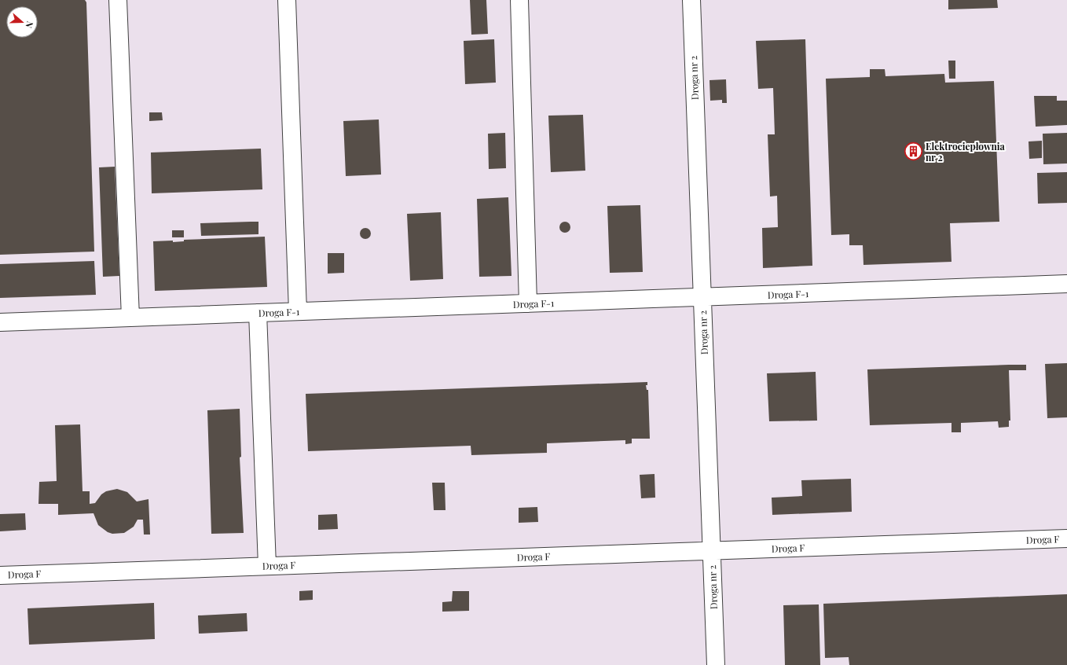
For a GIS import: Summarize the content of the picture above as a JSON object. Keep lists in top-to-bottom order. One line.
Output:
{"streets":{"lane":["Droga nr 2","Droga F-1","Droga F"]},"crossings":[["Droga nr 2","Droga F-1"],["Droga nr 2","Droga F"]],"places":{"building":["Elektrociepłownia nr 2"]},"north":"right"}
